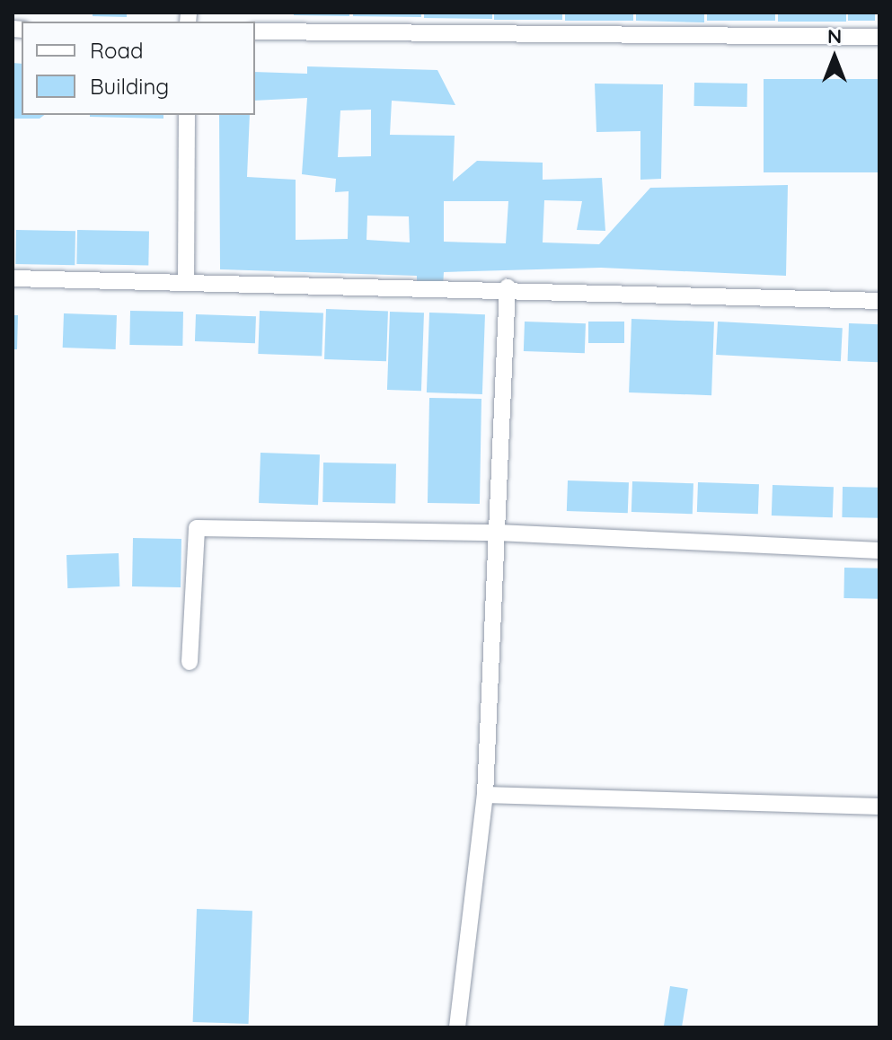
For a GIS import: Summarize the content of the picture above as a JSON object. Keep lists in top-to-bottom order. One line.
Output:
{"legend":["Road","Building"],"north":"top"}
